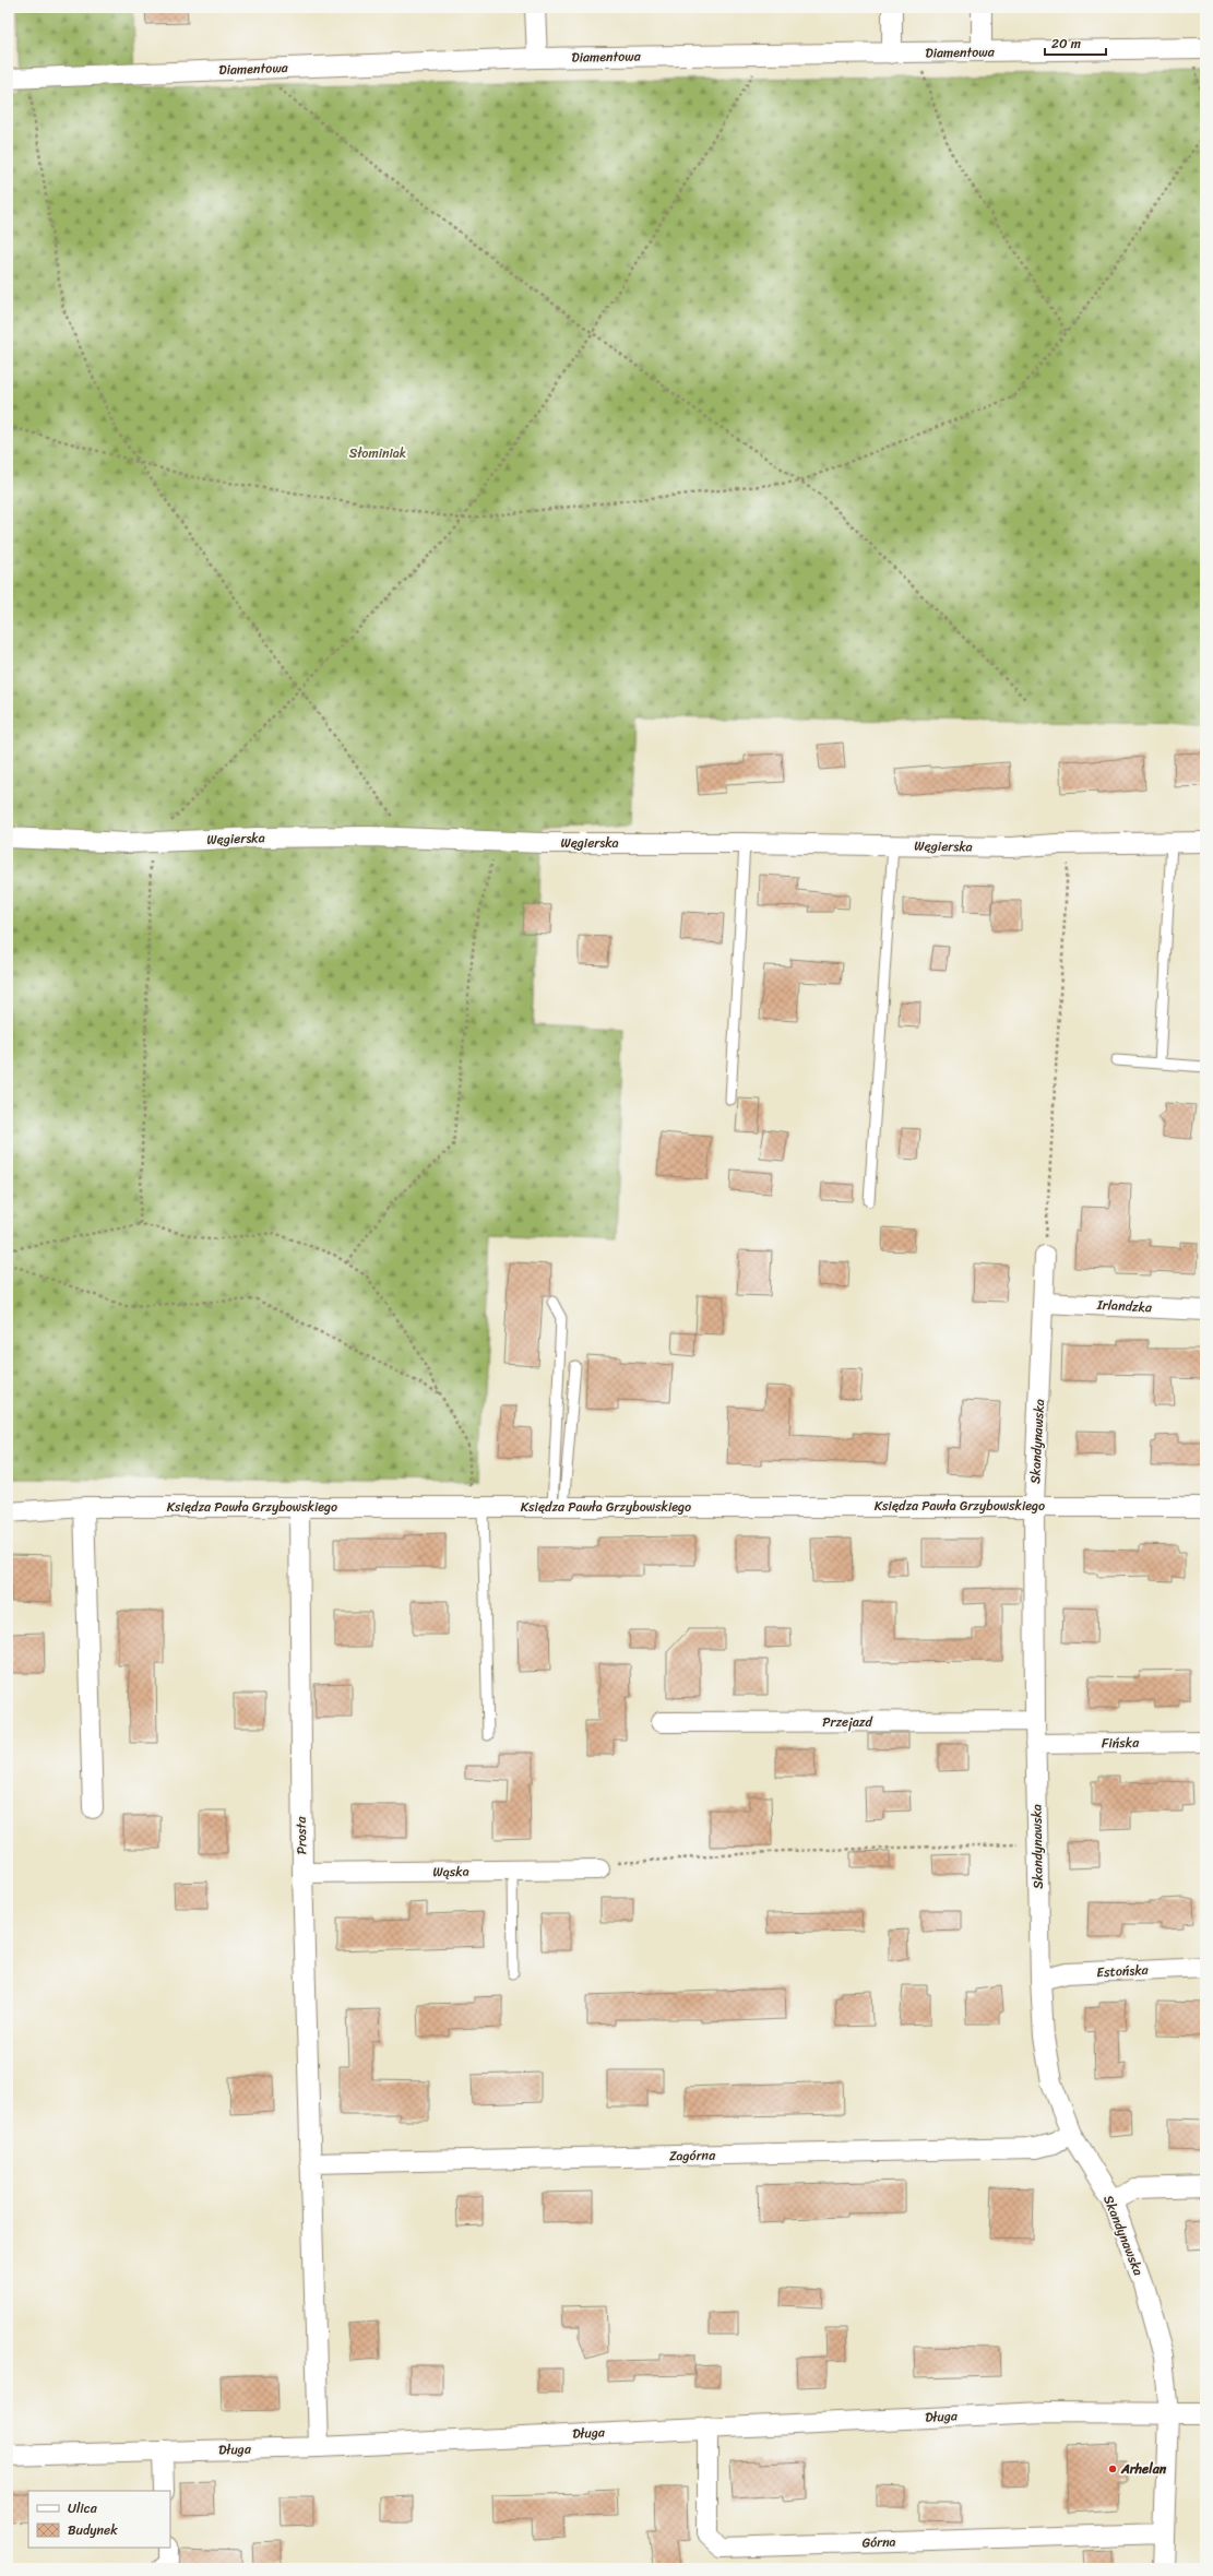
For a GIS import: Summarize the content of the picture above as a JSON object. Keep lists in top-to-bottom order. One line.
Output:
{"streets":{"street":["Diamentowa","Węgierska","Irlandzka","Skandynawska","Księdza Pawła Grzybowskiego","Przejazd","Fińska","Prosta","Wąska","Estońska","Zagórna","Długa","Górna"]},"crossings":[["Irlandzka","Skandynawska"],["Skandynawska","Księdza Pawła Grzybowskiego"],["Skandynawska","Przejazd"],["Skandynawska","Fińska"],["Skandynawska","Estońska"],["Skandynawska","Zagórna"],["Skandynawska","Długa"],["Skandynawska","Górna"],["Księdza Pawła Grzybowskiego","Prosta"],["Prosta","Wąska"],["Prosta","Zagórna"],["Prosta","Długa"],["Długa","Górna"]],"parks":["Słominiak"],"places":["Arhelan"],"legend":["Ulica","Budynek"],"scale_bar":"20 m"}
